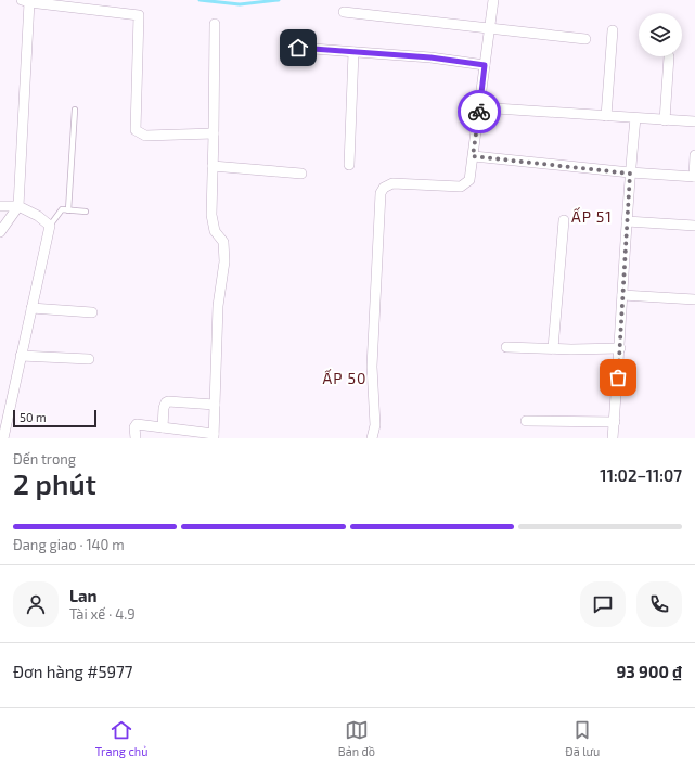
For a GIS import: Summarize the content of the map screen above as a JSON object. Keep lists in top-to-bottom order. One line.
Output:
{"districts":["ẤP 51","ẤP 50"],"scale_bar":"50 m","page":{"scale":"50 m","heading":["2 phút","Đến trong","11:02–11:07"],"panel":["Lan","Tài xế · 4.9","Đơn hàng #5977","93 900 ₫"],"bar":"Đang giao · 140 m","tabs":["Trang chủ","Bản đồ","Đã lưu"]}}
